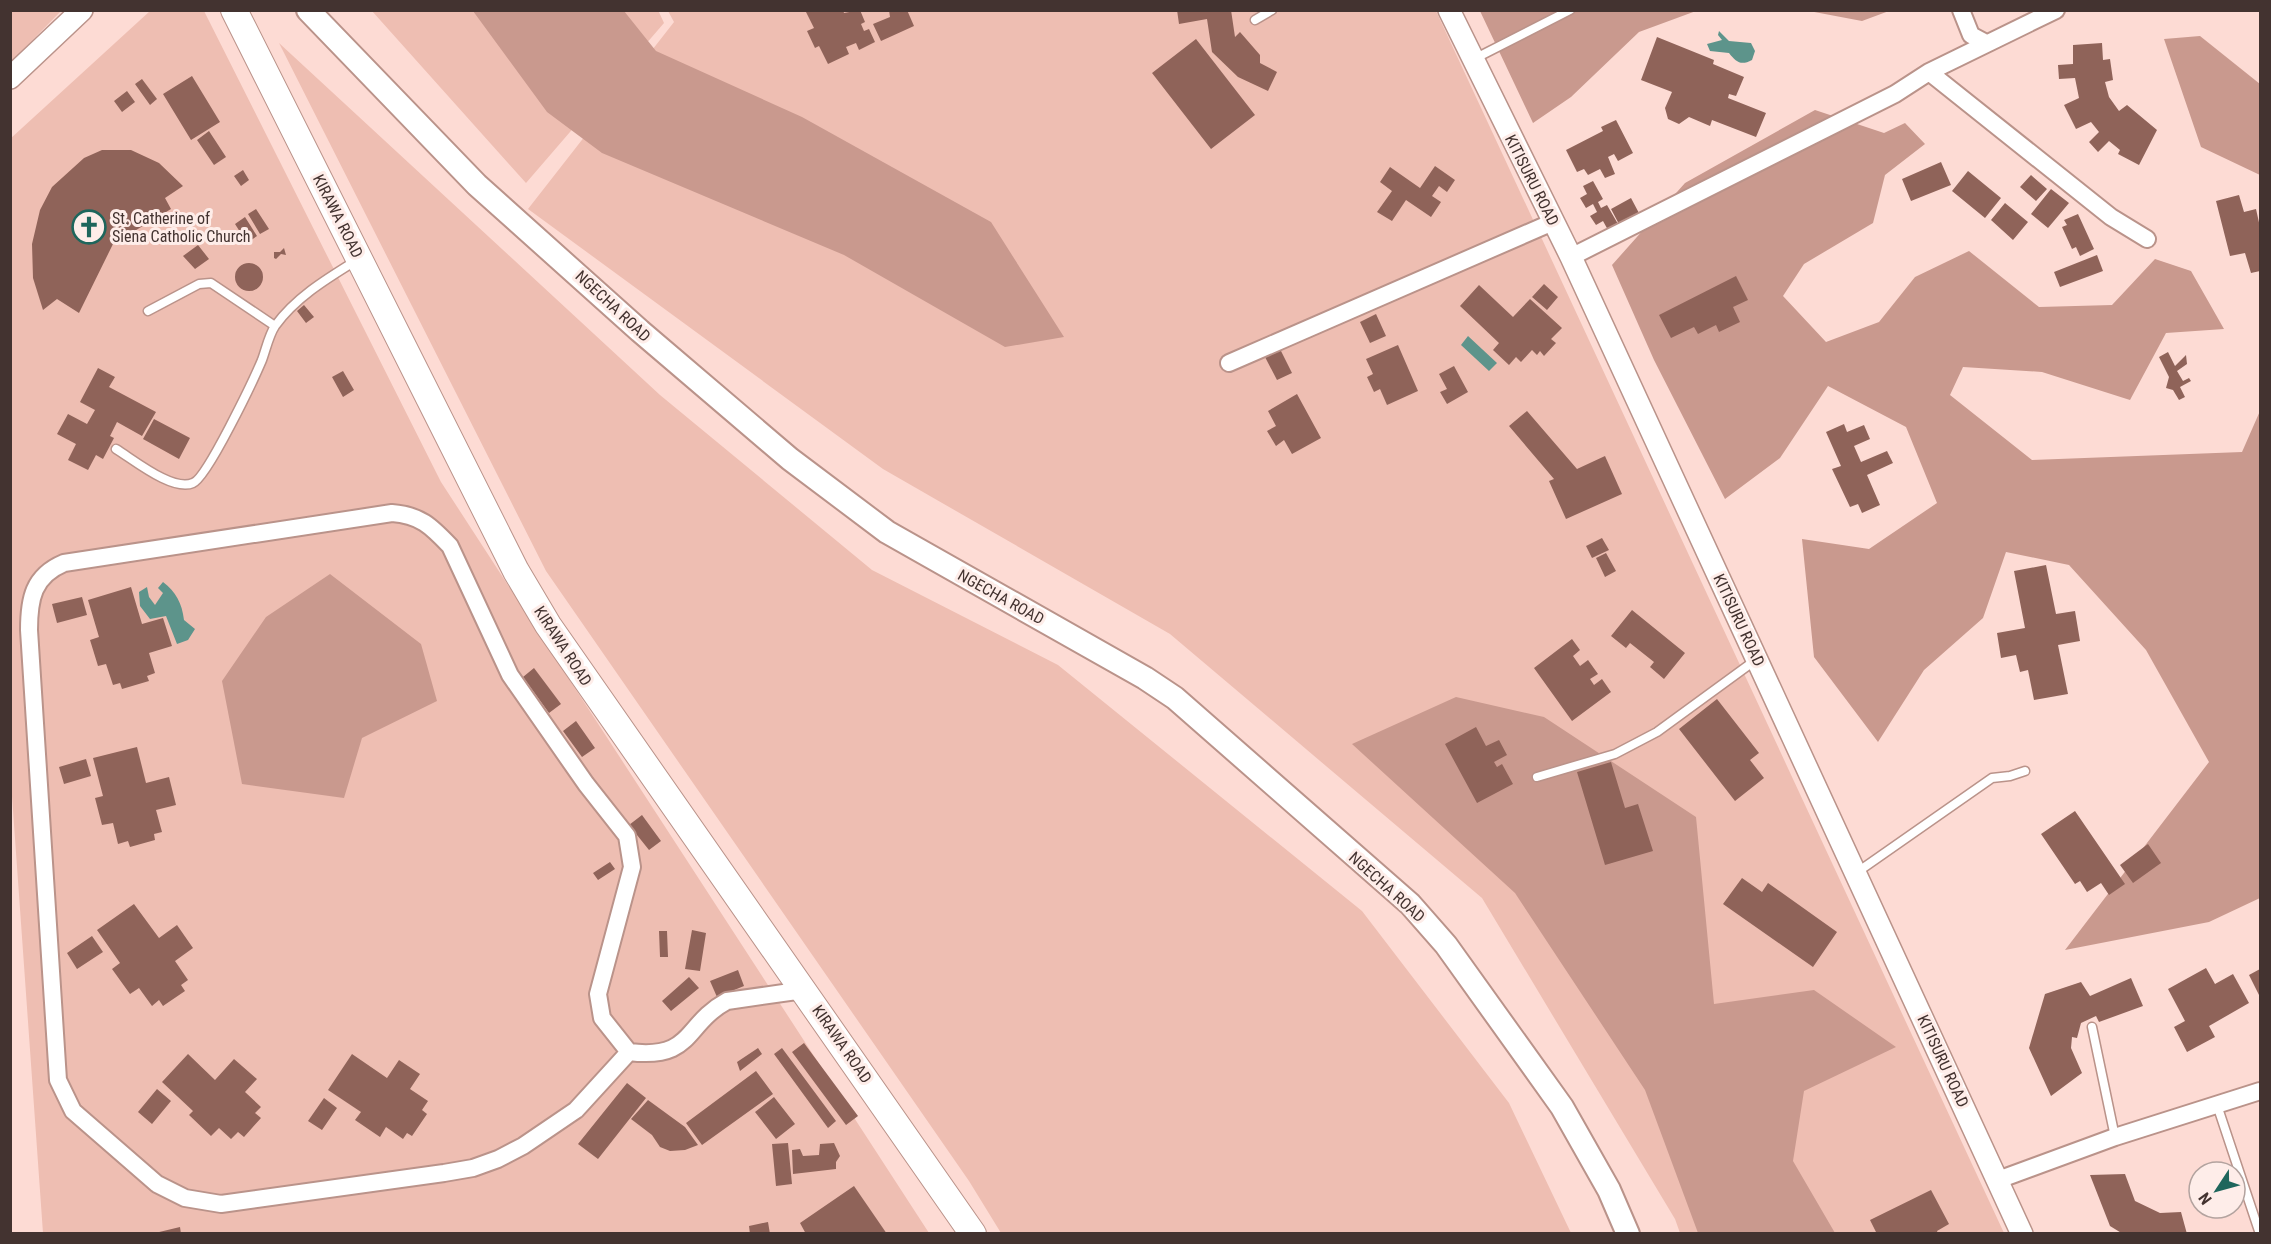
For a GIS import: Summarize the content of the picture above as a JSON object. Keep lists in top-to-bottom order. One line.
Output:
{"streets":{"main road":["KIRAWA ROAD","NGECHA ROAD"],"street":["KITISURU ROAD"]},"places":{"church":["St. Catherine of Siena Catholic Church"]},"north":"bottom left"}
